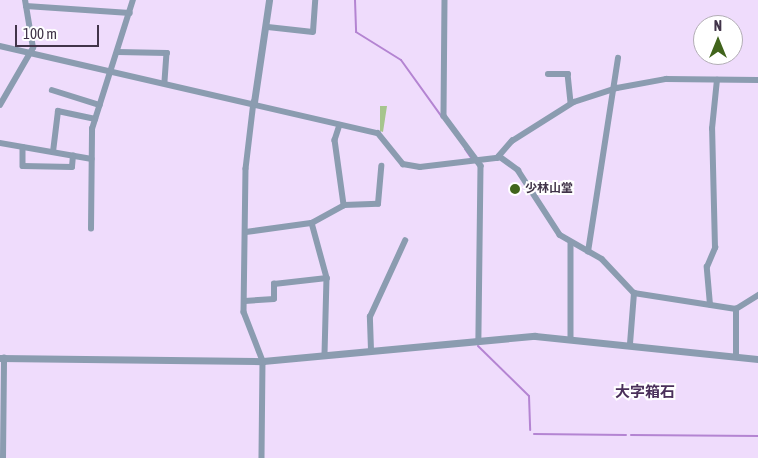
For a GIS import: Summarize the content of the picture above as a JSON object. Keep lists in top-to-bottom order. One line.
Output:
{"districts":["大字箱石"],"places":["少林山堂"],"scale_bar":"100 m","north":"top"}
